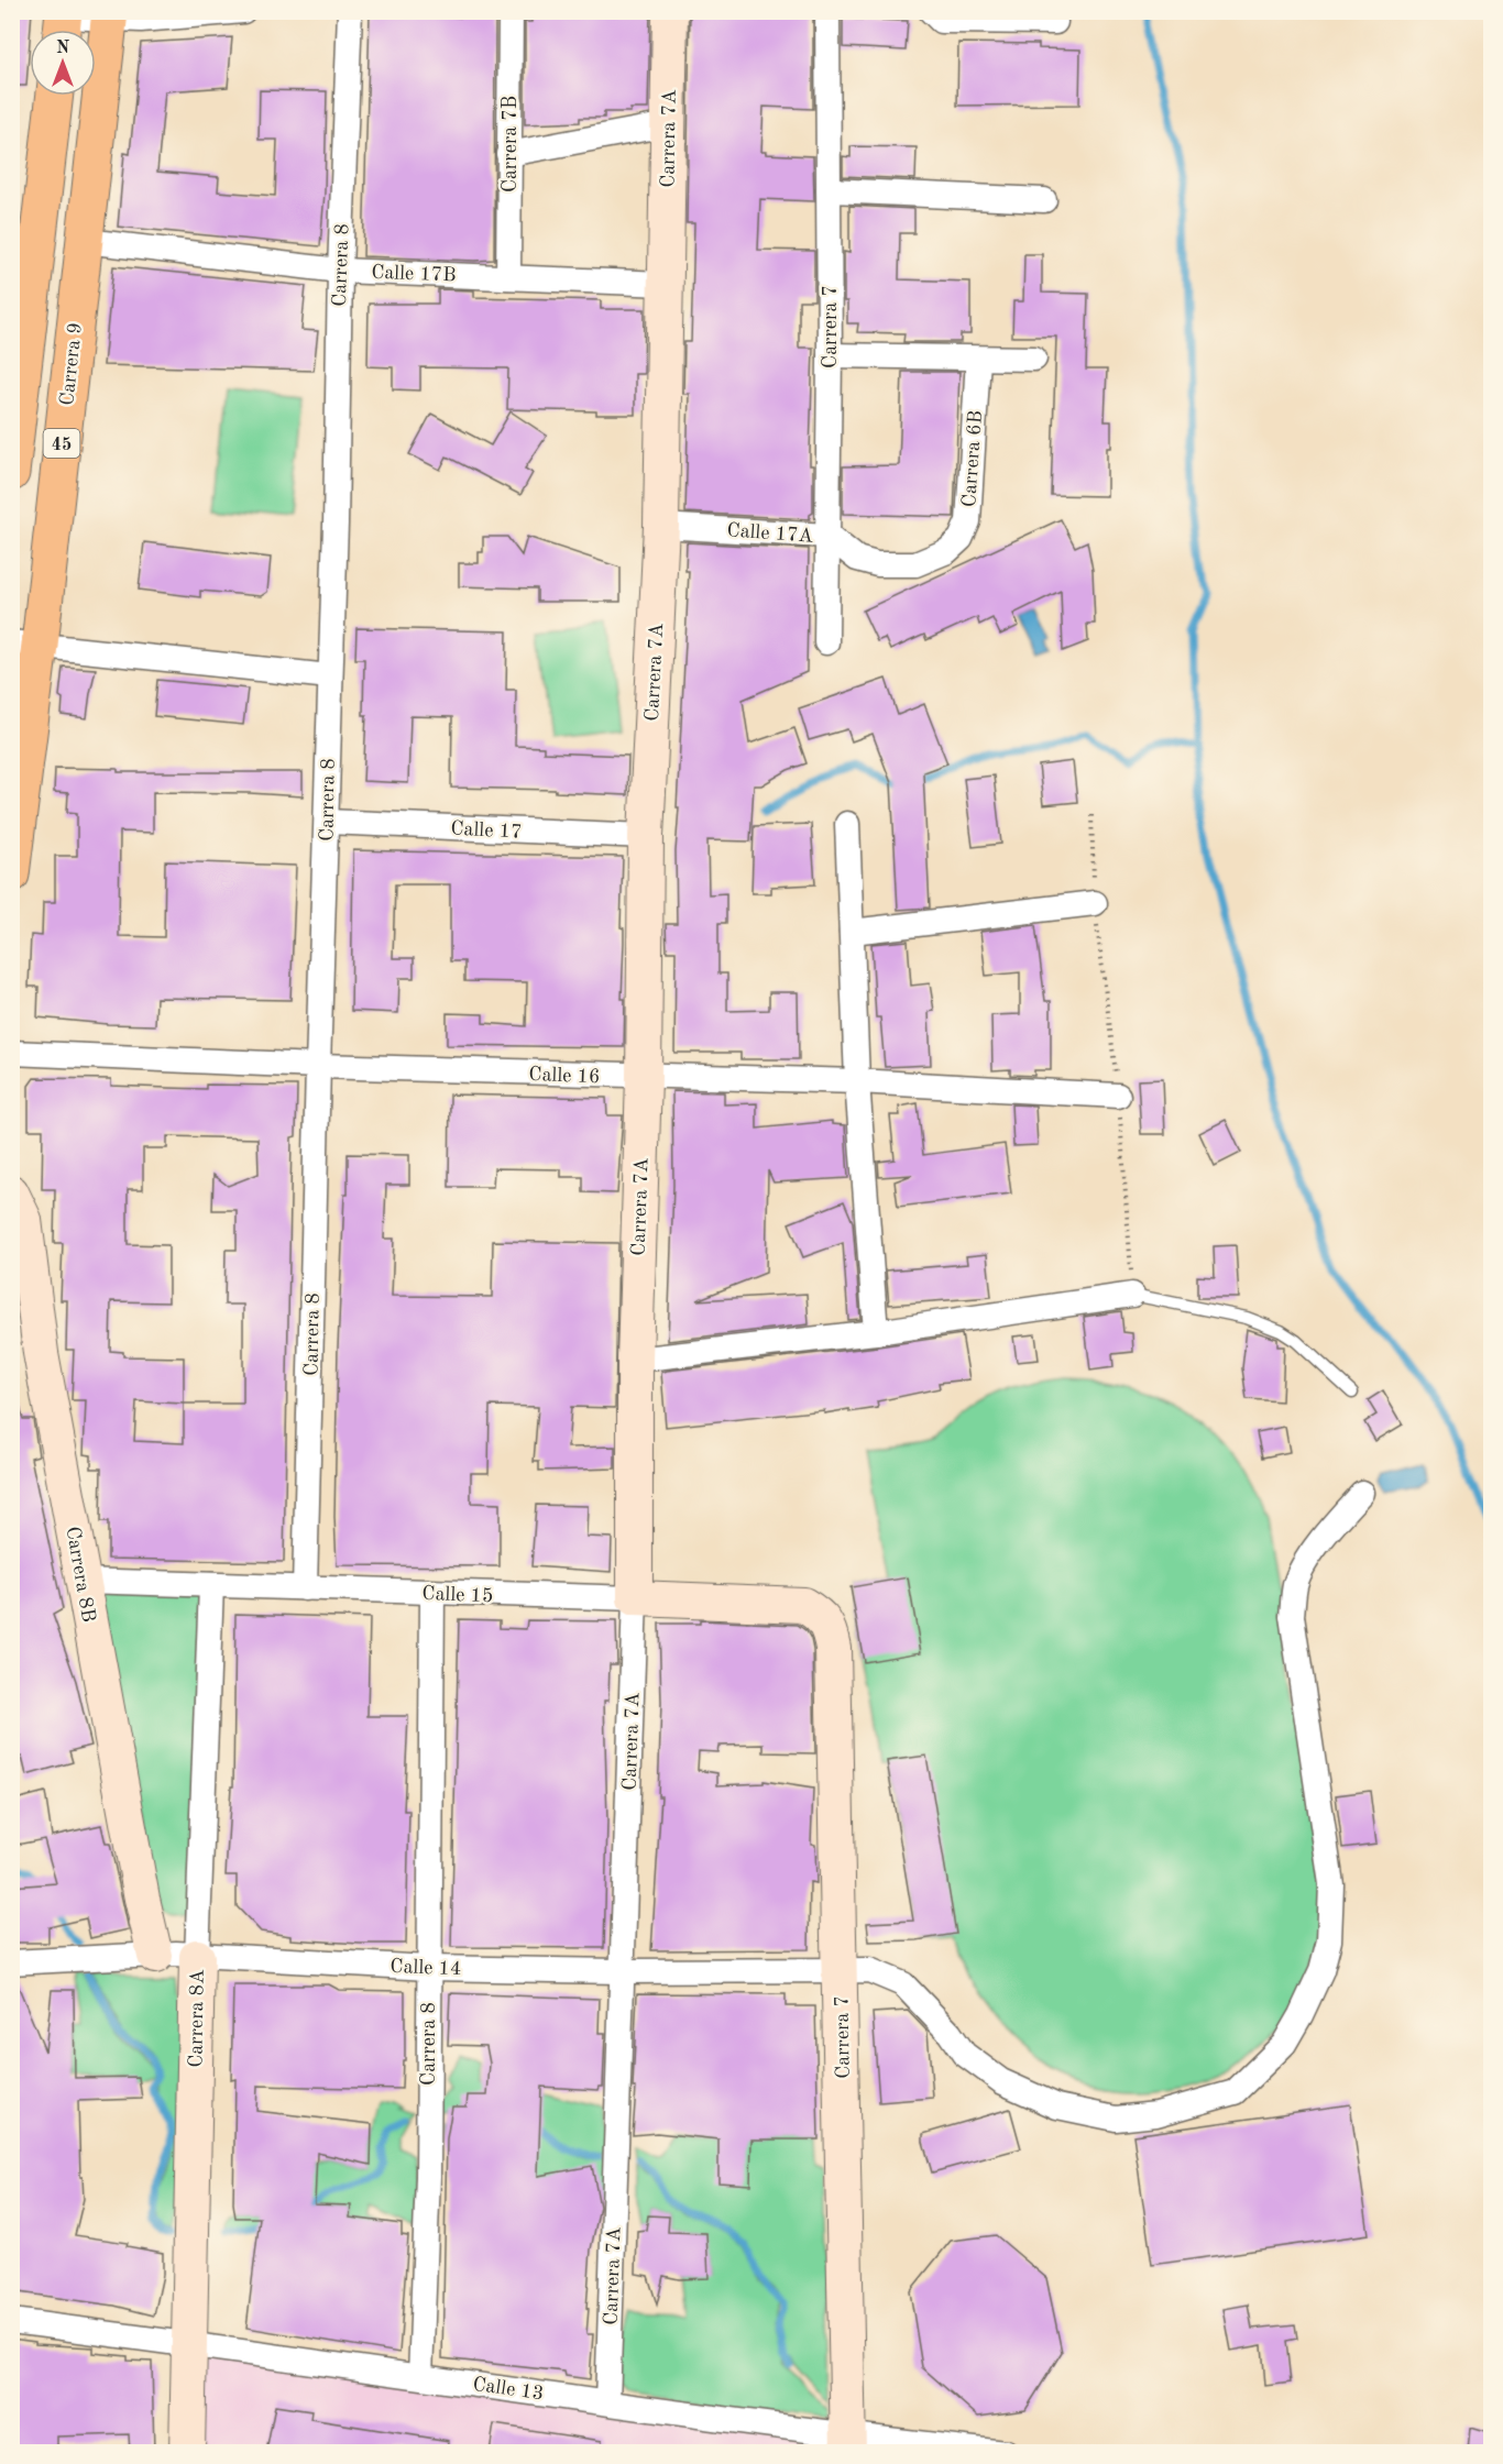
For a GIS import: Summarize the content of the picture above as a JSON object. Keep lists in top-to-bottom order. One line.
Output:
{"streets":{"highway":["Carrera 9","45"],"street":["Carrera 7A","Carrera 7B","Carrera 8","Calle 17B","Carrera 7","Carrera 6B","Calle 17A","Calle 17","Calle 16","Carrera 8B","Calle 15","Calle 14","Carrera 8A","Calle 13"]},"crossings":[["Carrera 7A","Calle 17B"],["Carrera 7A","Calle 17A"],["Carrera 7A","Calle 17"],["Carrera 7A","Calle 16"],["Carrera 7A","Calle 15"],["Carrera 7A","Calle 14"],["Carrera 7A","Calle 13"],["Carrera 7B","Calle 17B"],["Carrera 8","Calle 17B"],["Carrera 8","Calle 17"],["Carrera 8","Calle 16"],["Carrera 8","Calle 15"],["Carrera 8","Calle 14"],["Carrera 8","Calle 13"],["Calle 17B","Carrera 9"],["Carrera 7","Calle 17A"],["Carrera 7","Calle 15"],["Carrera 7","Calle 14"],["Carrera 7","Calle 13"],["Carrera 6B","Calle 17A"],["Carrera 8B","Calle 15"],["Carrera 8B","Calle 14"],["Calle 15","Carrera 8A"],["Calle 14","Carrera 8A"],["Carrera 8A","Calle 13"]],"north":"top"}
